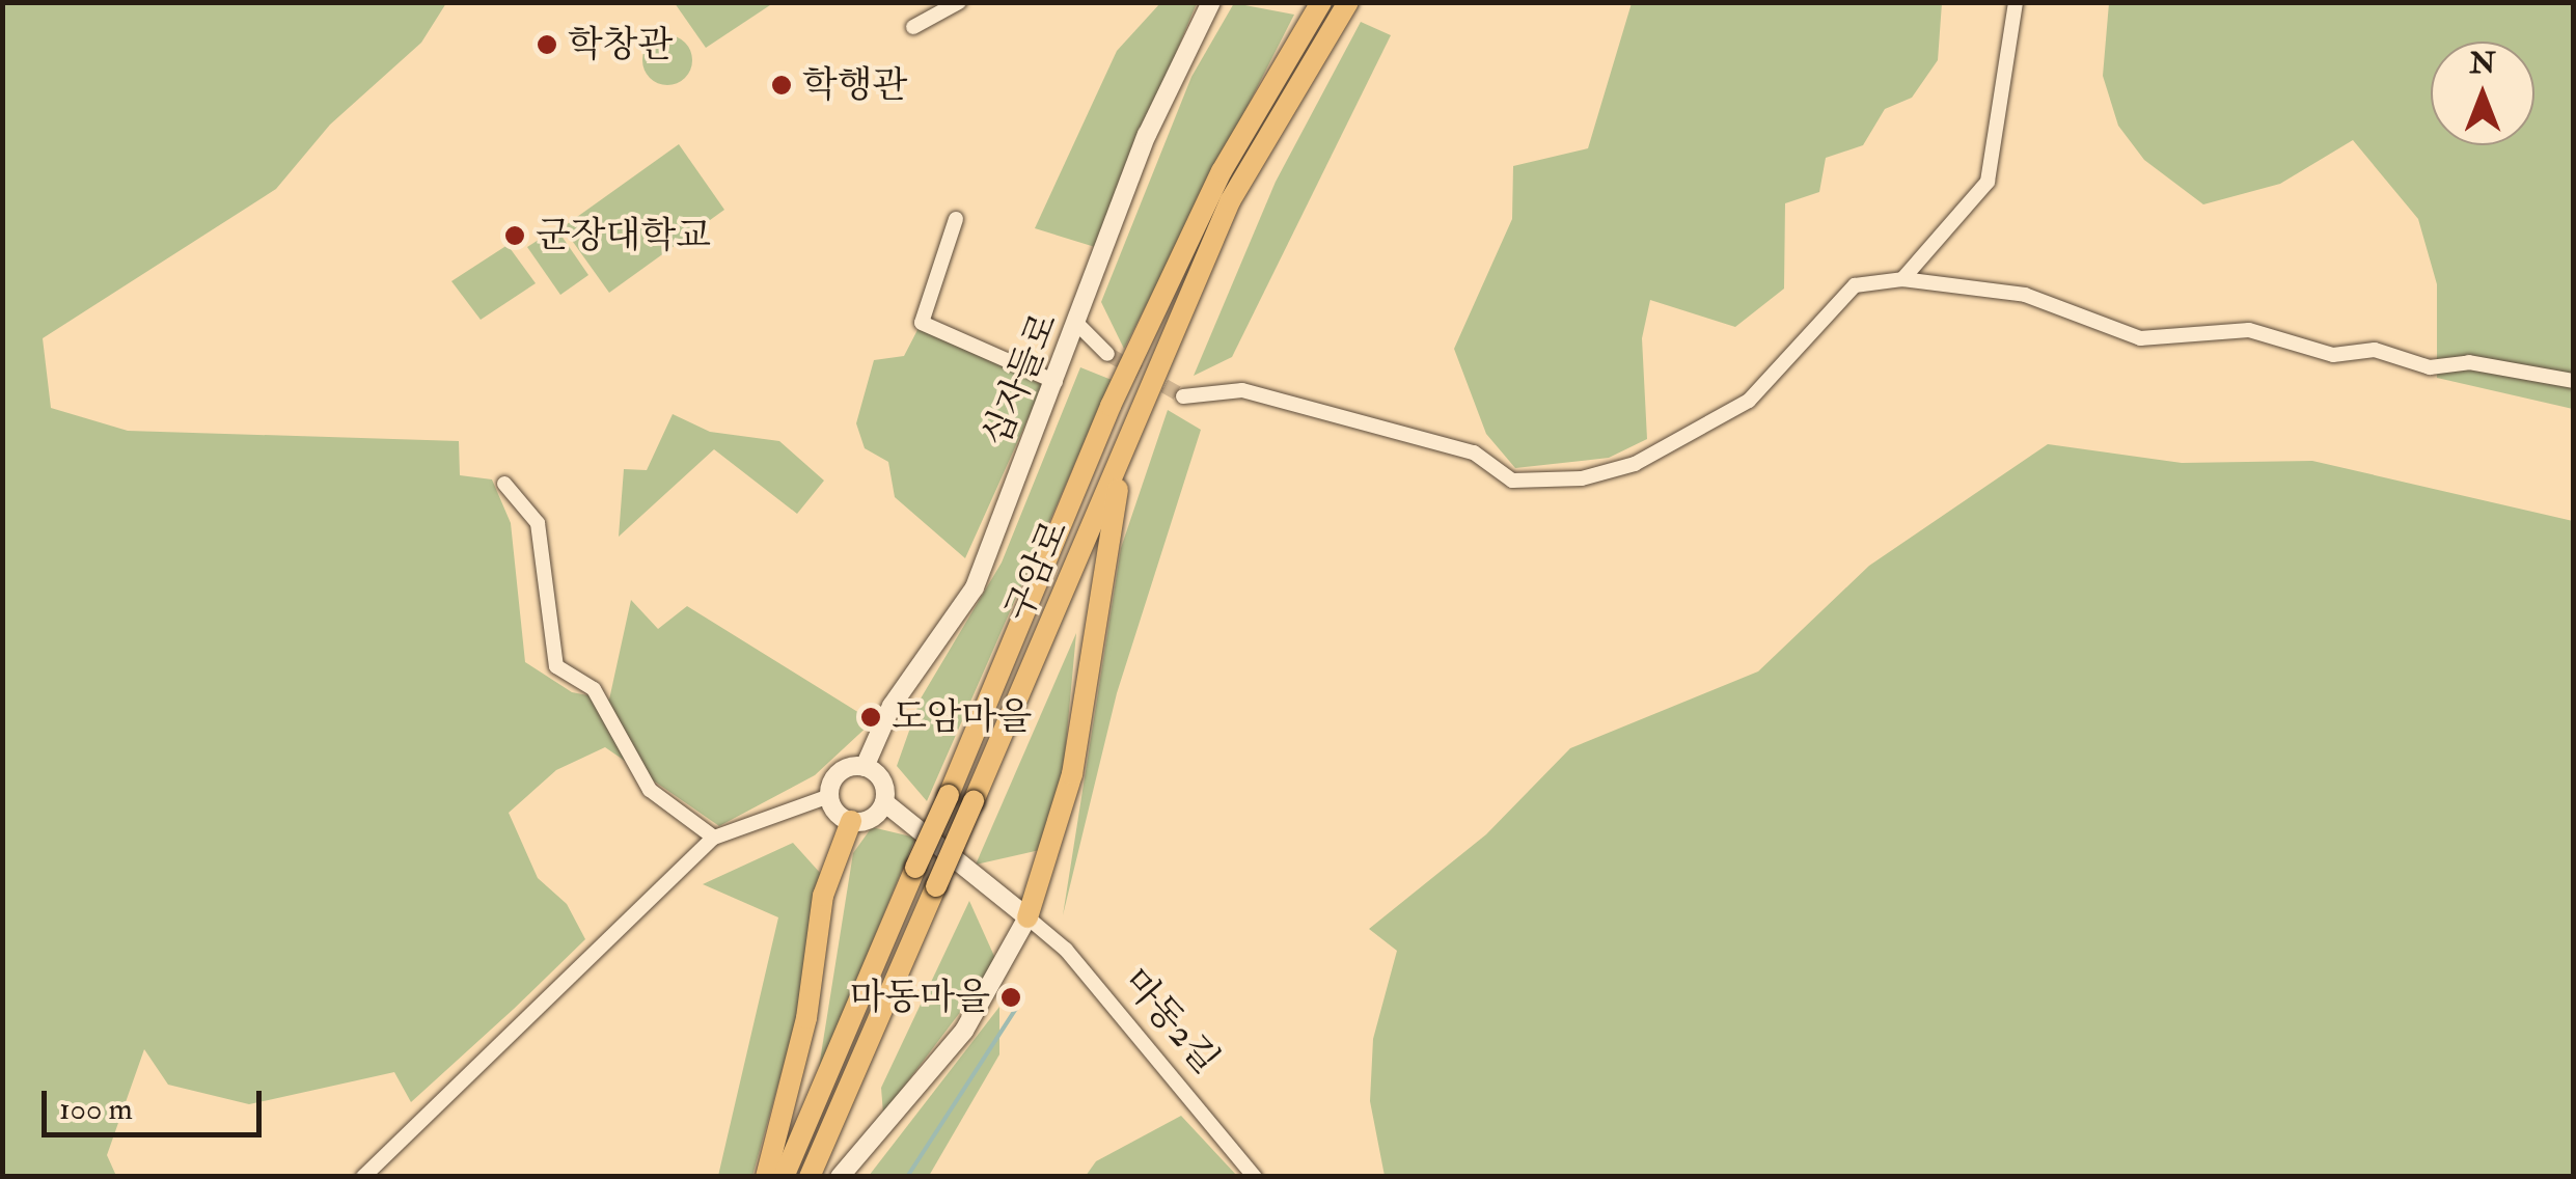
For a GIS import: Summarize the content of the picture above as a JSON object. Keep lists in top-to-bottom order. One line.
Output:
{"streets":{"main road":["십자들로","구암로"],"street":["마동2길"]},"places":["학창관","학행관","군장대학교","도암마을","마동마을"],"scale_bar":"100 m","north":"top"}
